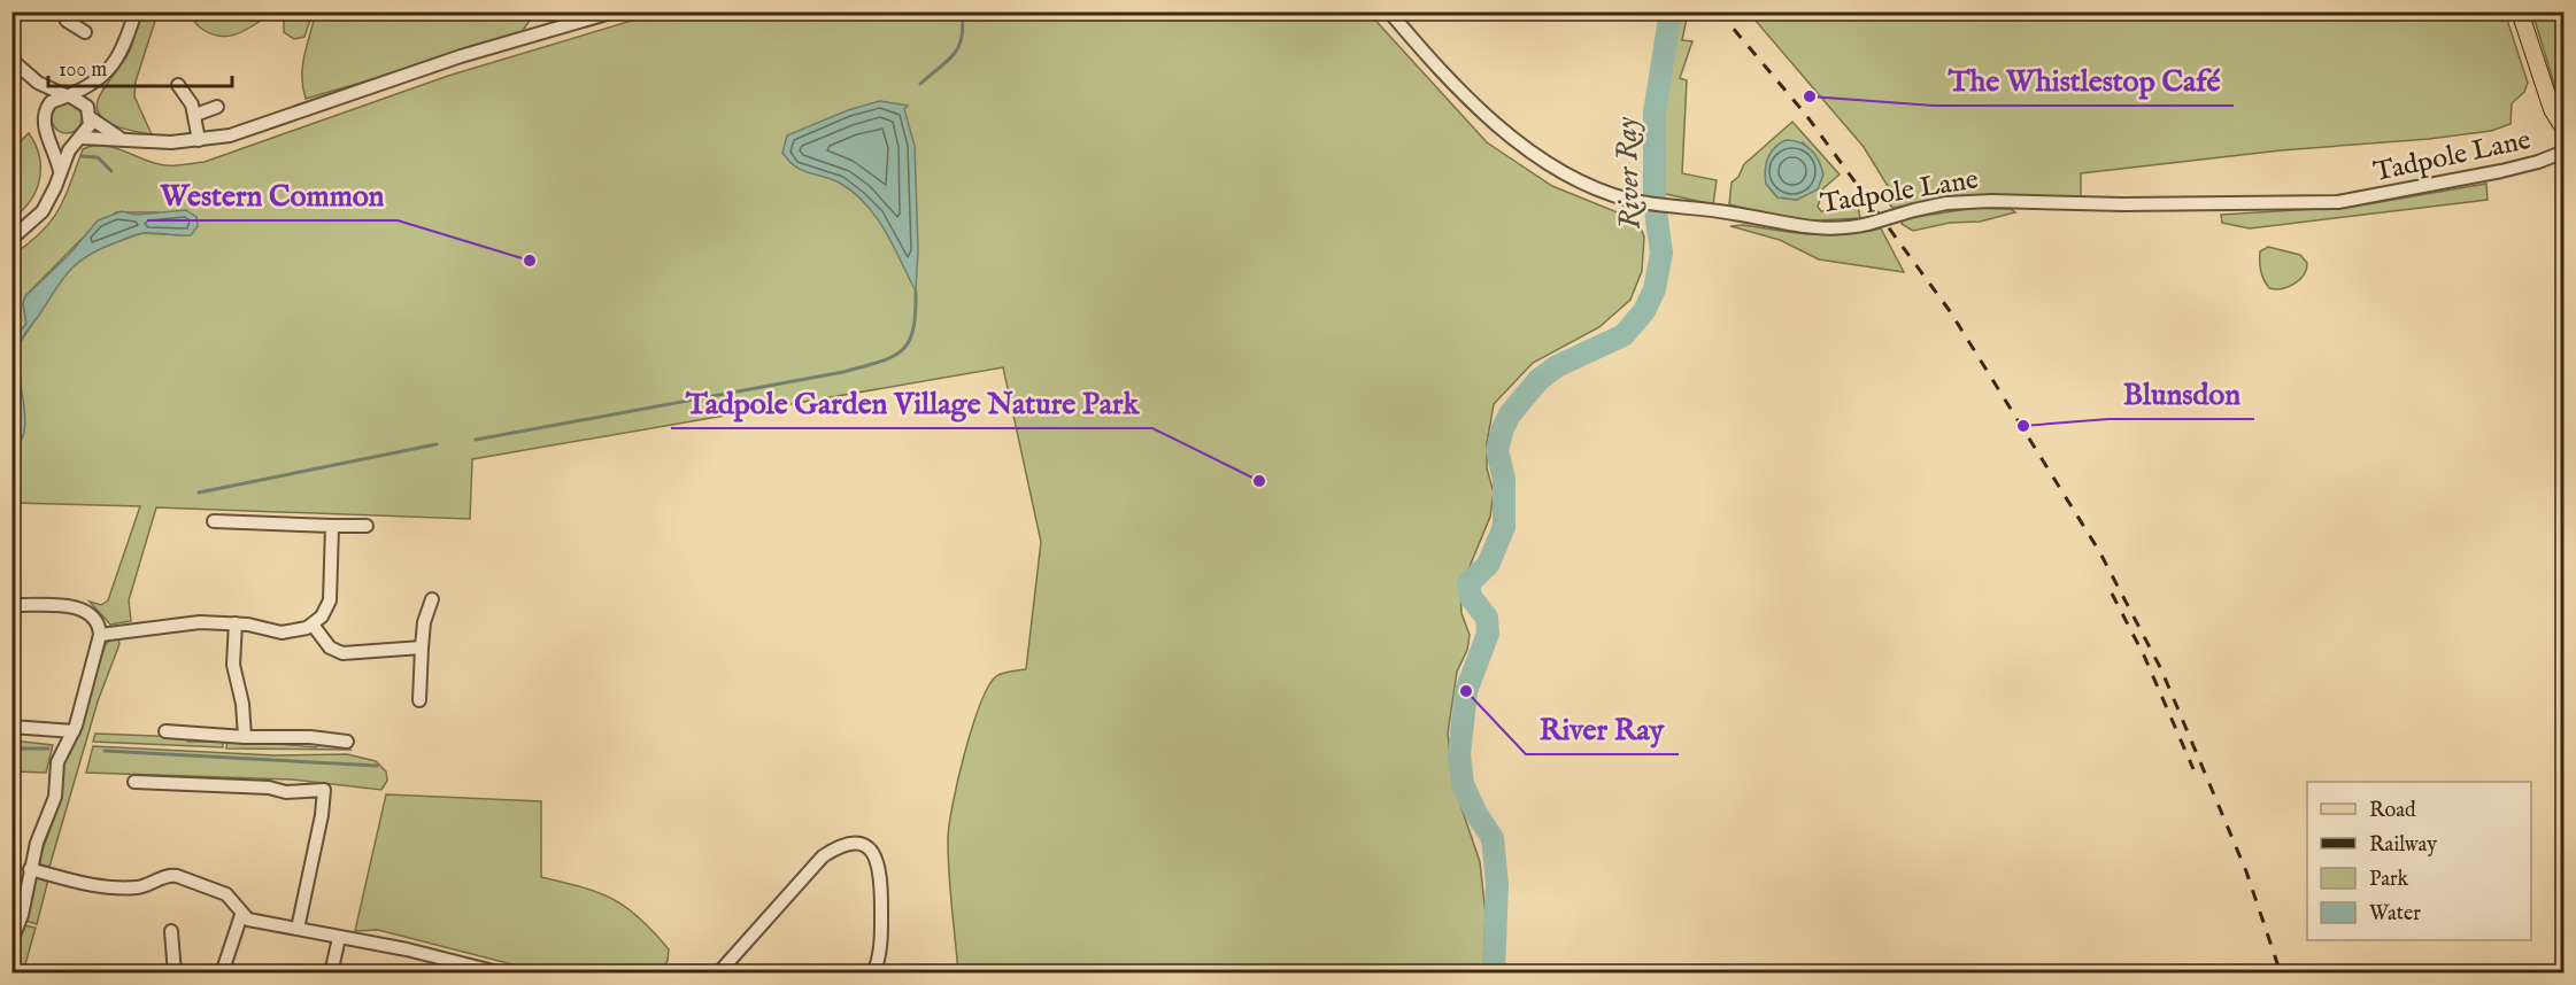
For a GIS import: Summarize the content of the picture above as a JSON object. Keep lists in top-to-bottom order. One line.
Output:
{"streets":{"street":["Tadpole Lane"]},"water":["River Ray"],"places":["The Whistlestop Café","Western Common","Blunsdon","Tadpole Garden Village Nature Park","River Ray"],"legend":["Road","Railway","Park","Water"],"scale_bar":"100 m"}
